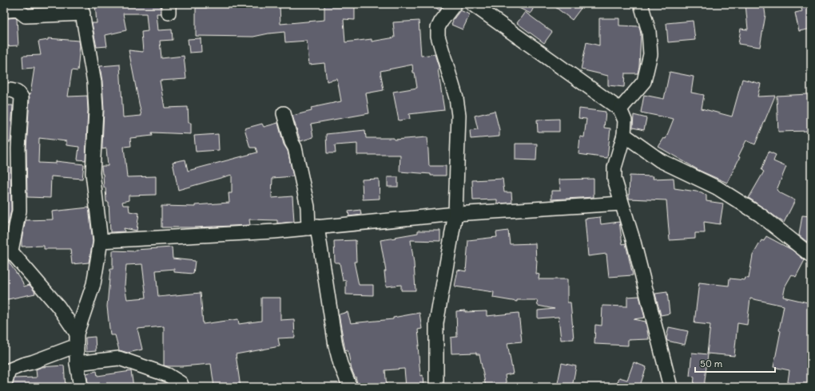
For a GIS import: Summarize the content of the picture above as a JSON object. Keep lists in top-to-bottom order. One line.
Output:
{"scale_bar":"50 m"}
